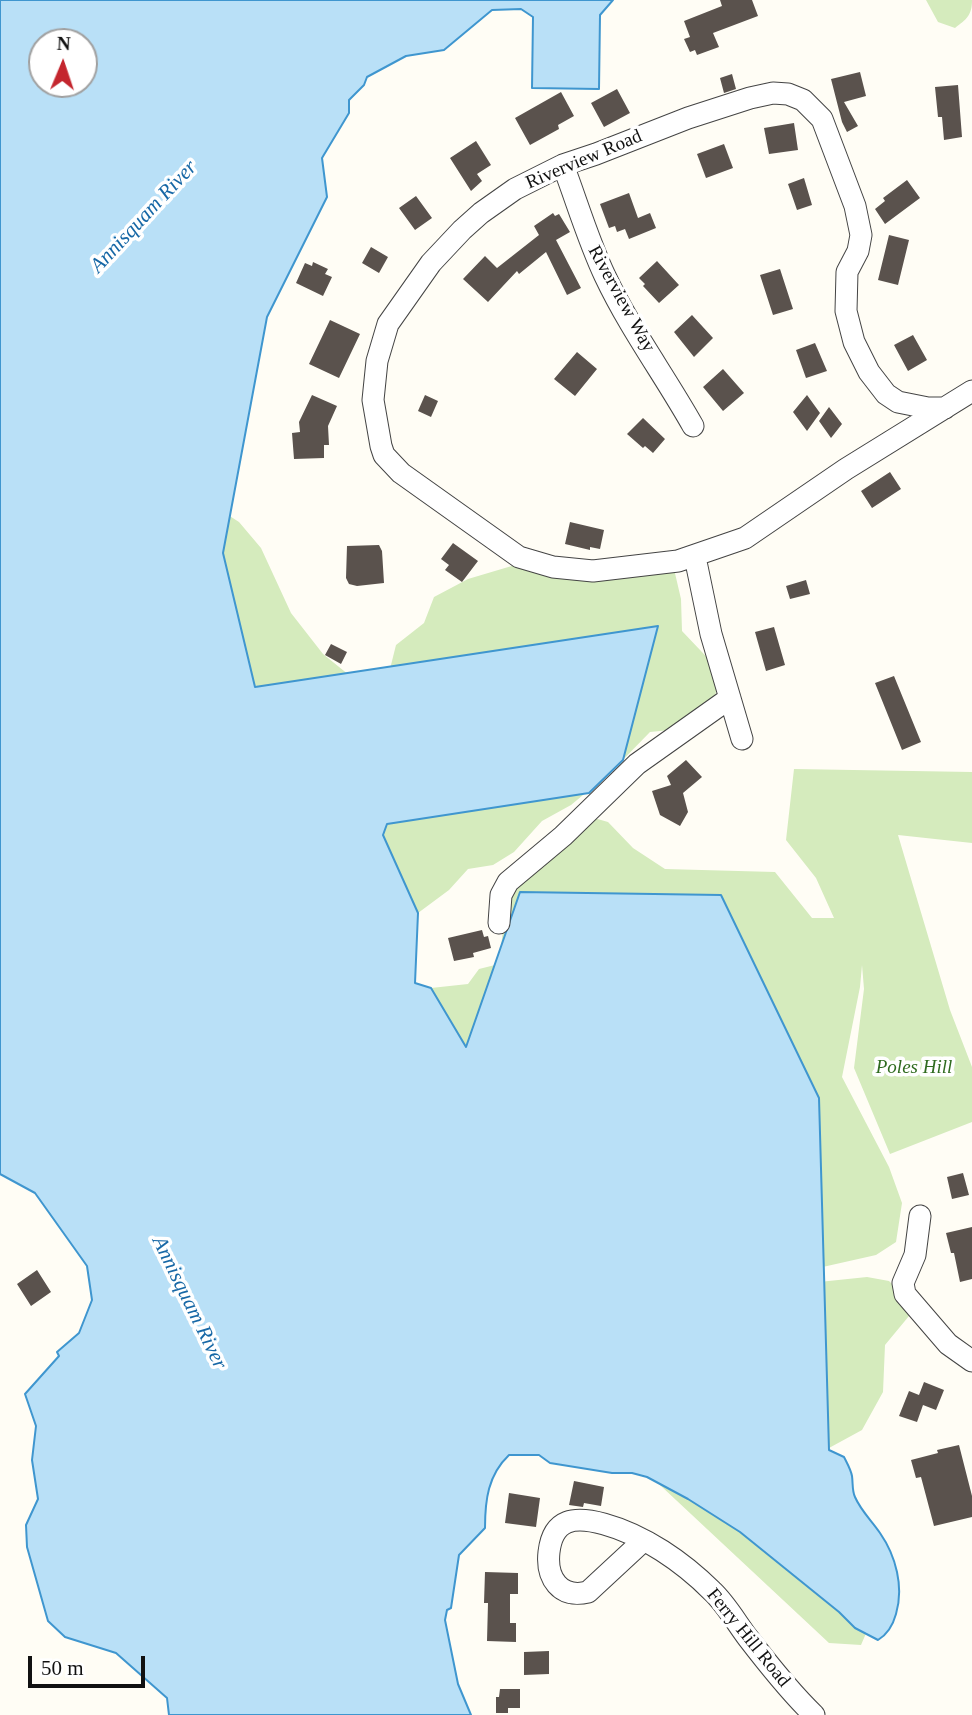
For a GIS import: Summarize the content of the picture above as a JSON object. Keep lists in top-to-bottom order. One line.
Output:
{"streets":{"street":["Riverview Road","Riverview Way","Ferry Hill Road"]},"crossings":[["Riverview Road","Riverview Way"]],"water":["Annisquam River"],"parks":["Poles Hill"],"scale_bar":"50 m","north":"top"}
